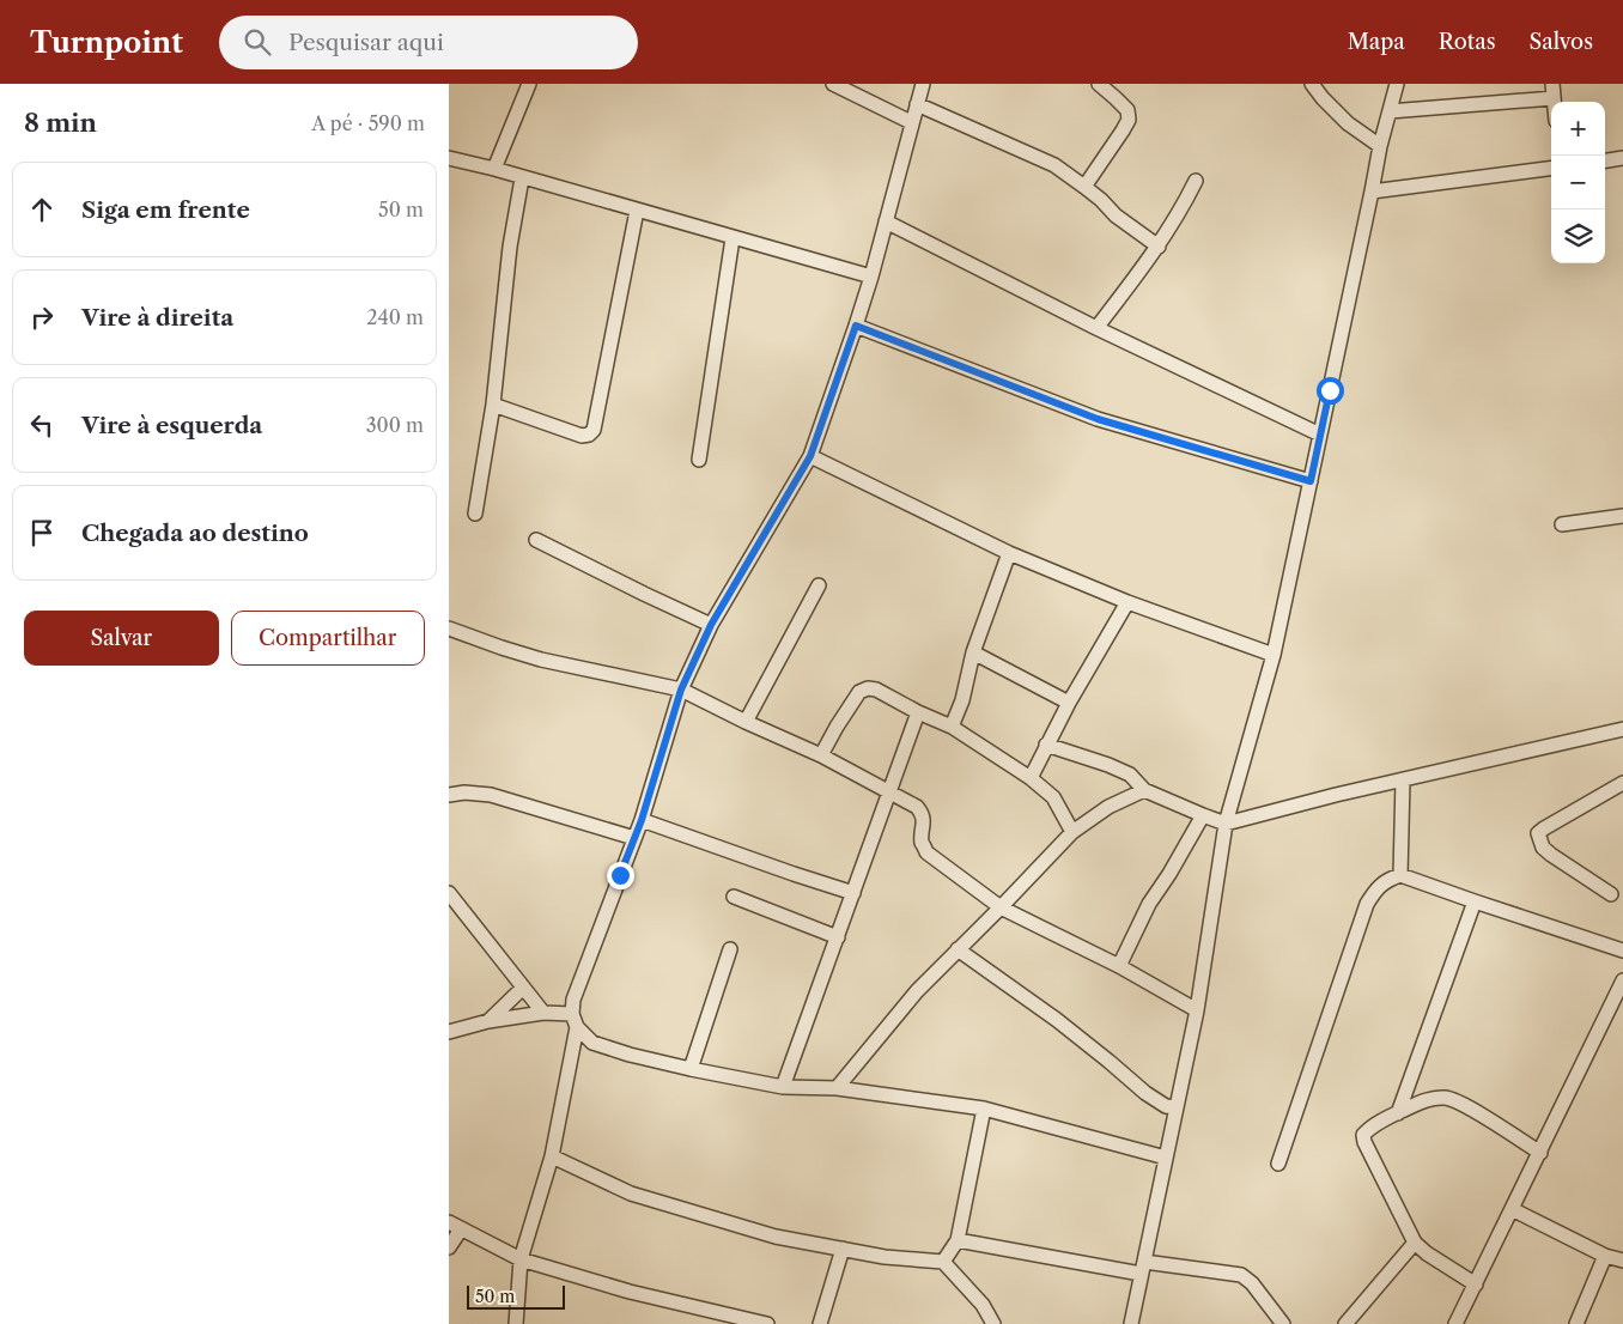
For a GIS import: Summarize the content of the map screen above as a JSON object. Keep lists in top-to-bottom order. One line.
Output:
{"scale_bar":"50 m","page":{"header":"Turnpoint","search":"Pesquisar aqui","nav":["Mapa","Rotas","Salvos"],"heading":["8 min","A pé · 590 m"],"map_buttons":["+","−"],"list":[["Siga em frente","50 m"],["Vire à direita","240 m"],["Vire à esquerda","300 m"],"Chegada ao destino"],"buttons":["Salvar","Compartilhar"],"scale":"50 m"}}
